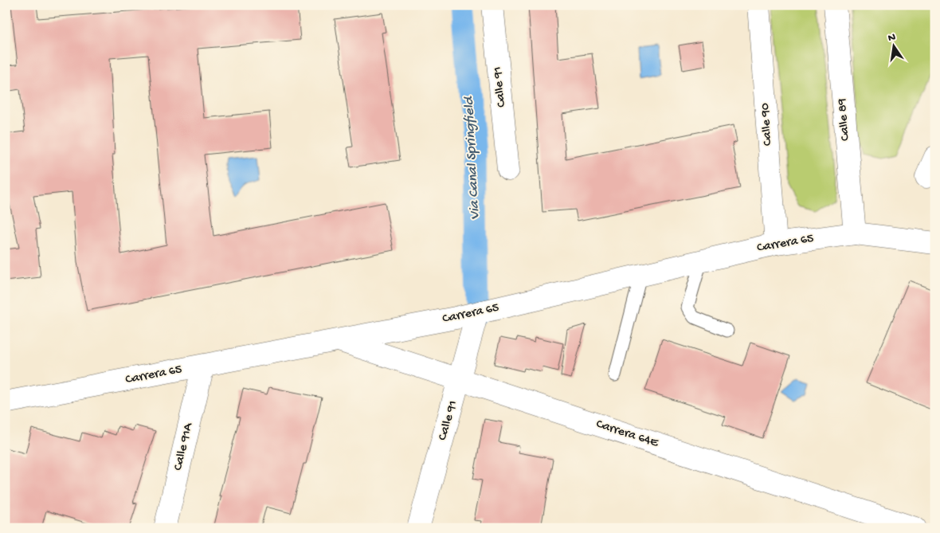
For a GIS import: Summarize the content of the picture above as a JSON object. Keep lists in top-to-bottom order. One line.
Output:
{"streets":{"street":["Calle 91","Calle 89","Calle 90","Carrera 65","Carrera 64E","Calle 91A"]},"crossings":[["Calle 91","Carrera 65"],["Calle 91","Carrera 64E"],["Calle 89","Carrera 65"],["Calle 90","Carrera 65"],["Carrera 65","Carrera 64E"],["Carrera 65","Calle 91A"]],"water":["Via Canal Springfield"],"north":"top"}
